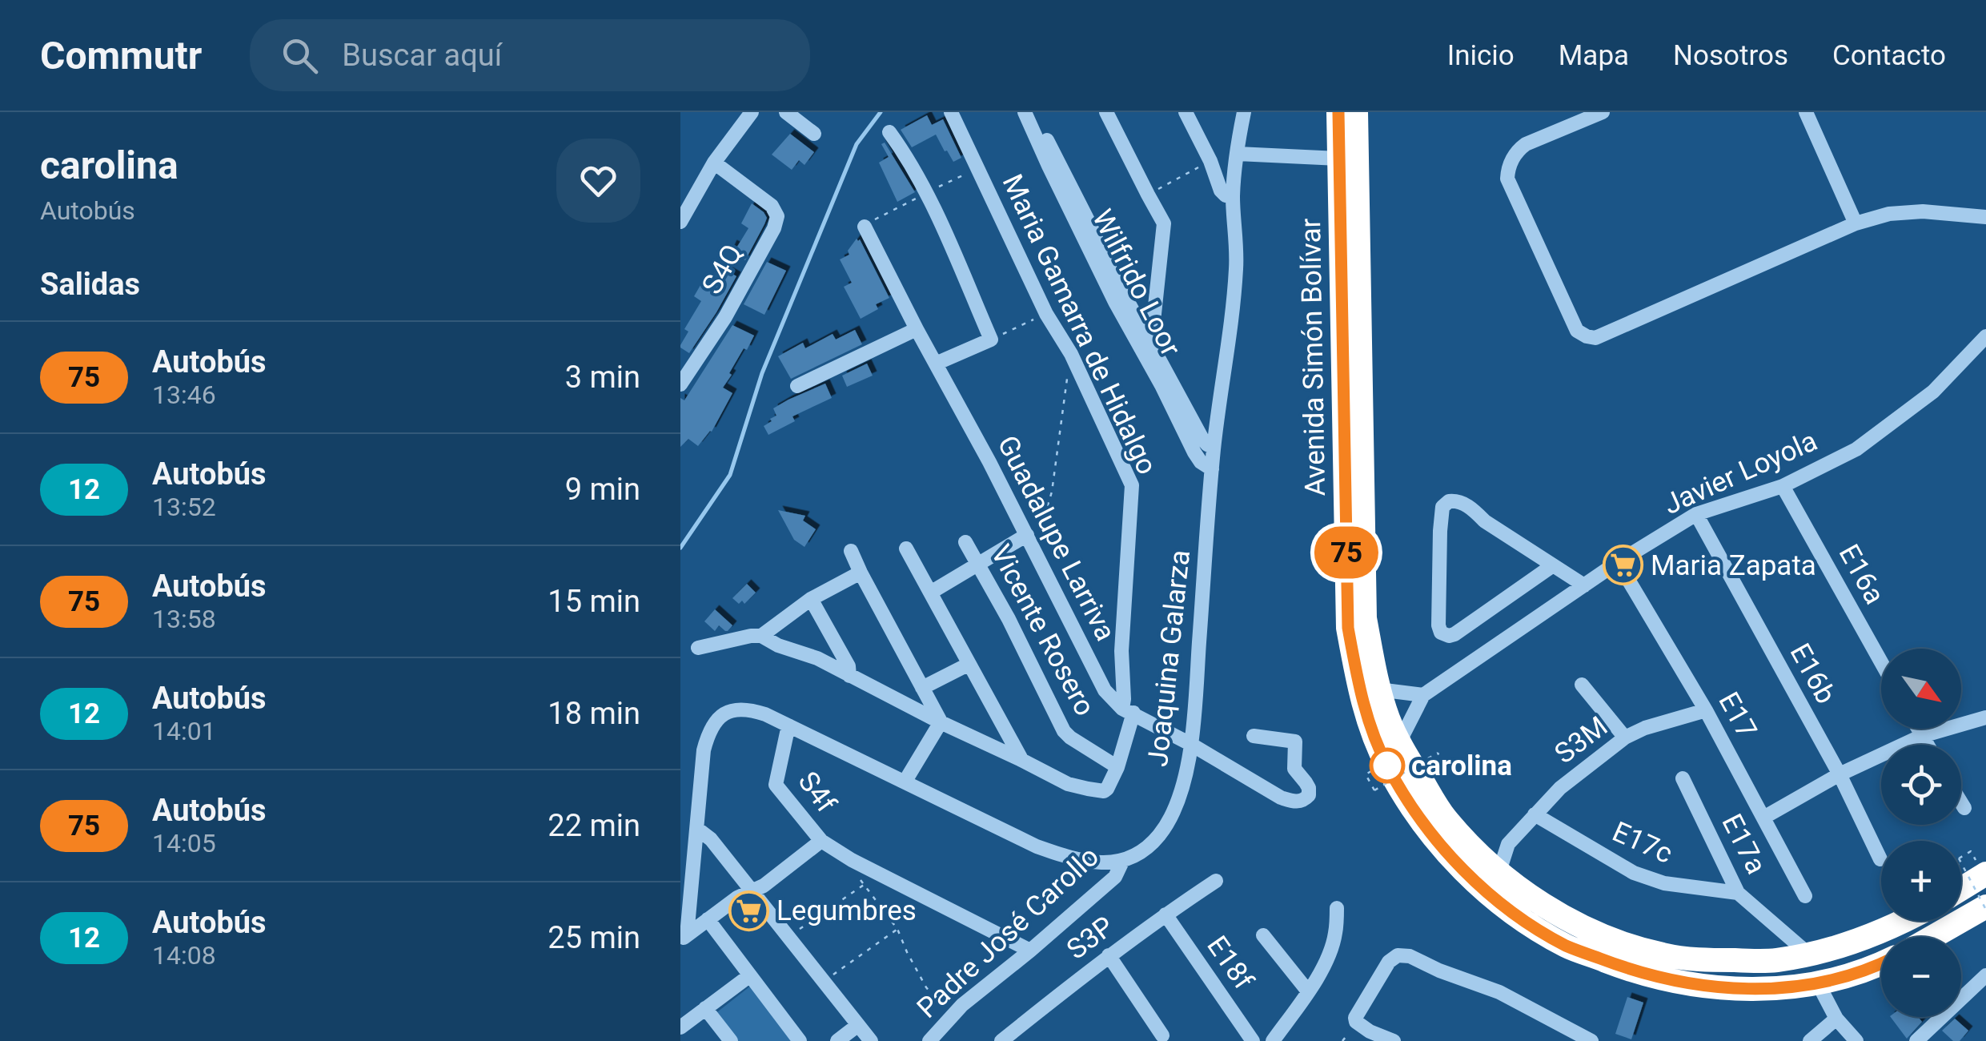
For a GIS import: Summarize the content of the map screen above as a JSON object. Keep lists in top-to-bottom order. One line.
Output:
{"streets":{"highway":["Avenida Simón Bolívar"],"street":["S4Q","Wilfrido Loor","Maria Gamarra de Hidalgo","Javier Loyola","Guadalupe Larriva","E16a","Vicente Rosero","Joaquina Galarza","E16b","E17","S3M","S4f","E17c","E17a","Padre José Carollo","S3P","E18f"]},"crossings":[["Wilfrido Loor","Joaquina Galarza"],["Maria Gamarra de Hidalgo","Guadalupe Larriva"],["Maria Gamarra de Hidalgo","Vicente Rosero"],["Avenida Simón Bolívar","Javier Loyola"],["Avenida Simón Bolívar","S3M"],["Avenida Simón Bolívar","E17a"],["Javier Loyola","E16a"],["Javier Loyola","E16b"],["Javier Loyola","E17"],["Guadalupe Larriva","Joaquina Galarza"],["Joaquina Galarza","Padre José Carollo"],["E17","S3M"],["S3M","E17c"],["E17c","E17a"],["S3P","E18f"]],"places":{"supermarket":["Maria Zapata","Legumbres"],"other":["carolina"]},"lines":["bus line 75"],"north":"bottom right","page":{"header":"Commutr","search":"Buscar aquí","nav":["Inicio","Mapa","Nosotros","Contacto"],"heading":[["carolina","Autobús"],"Salidas"],"on_map":"75","list":[{"mark":"75","name":"Autobús","note":"13:46","value":"3 min"},{"mark":"12","name":"Autobús","note":"13:52","value":"9 min"},{"mark":"75","name":"Autobús","note":"13:58","value":"15 min"},{"mark":"12","name":"Autobús","note":"14:01","value":"18 min"},{"mark":"75","name":"Autobús","note":"14:05","value":"22 min"},{"mark":"12","name":"Autobús","note":"14:08","value":"25 min"}],"map_buttons":["+","−"]}}
